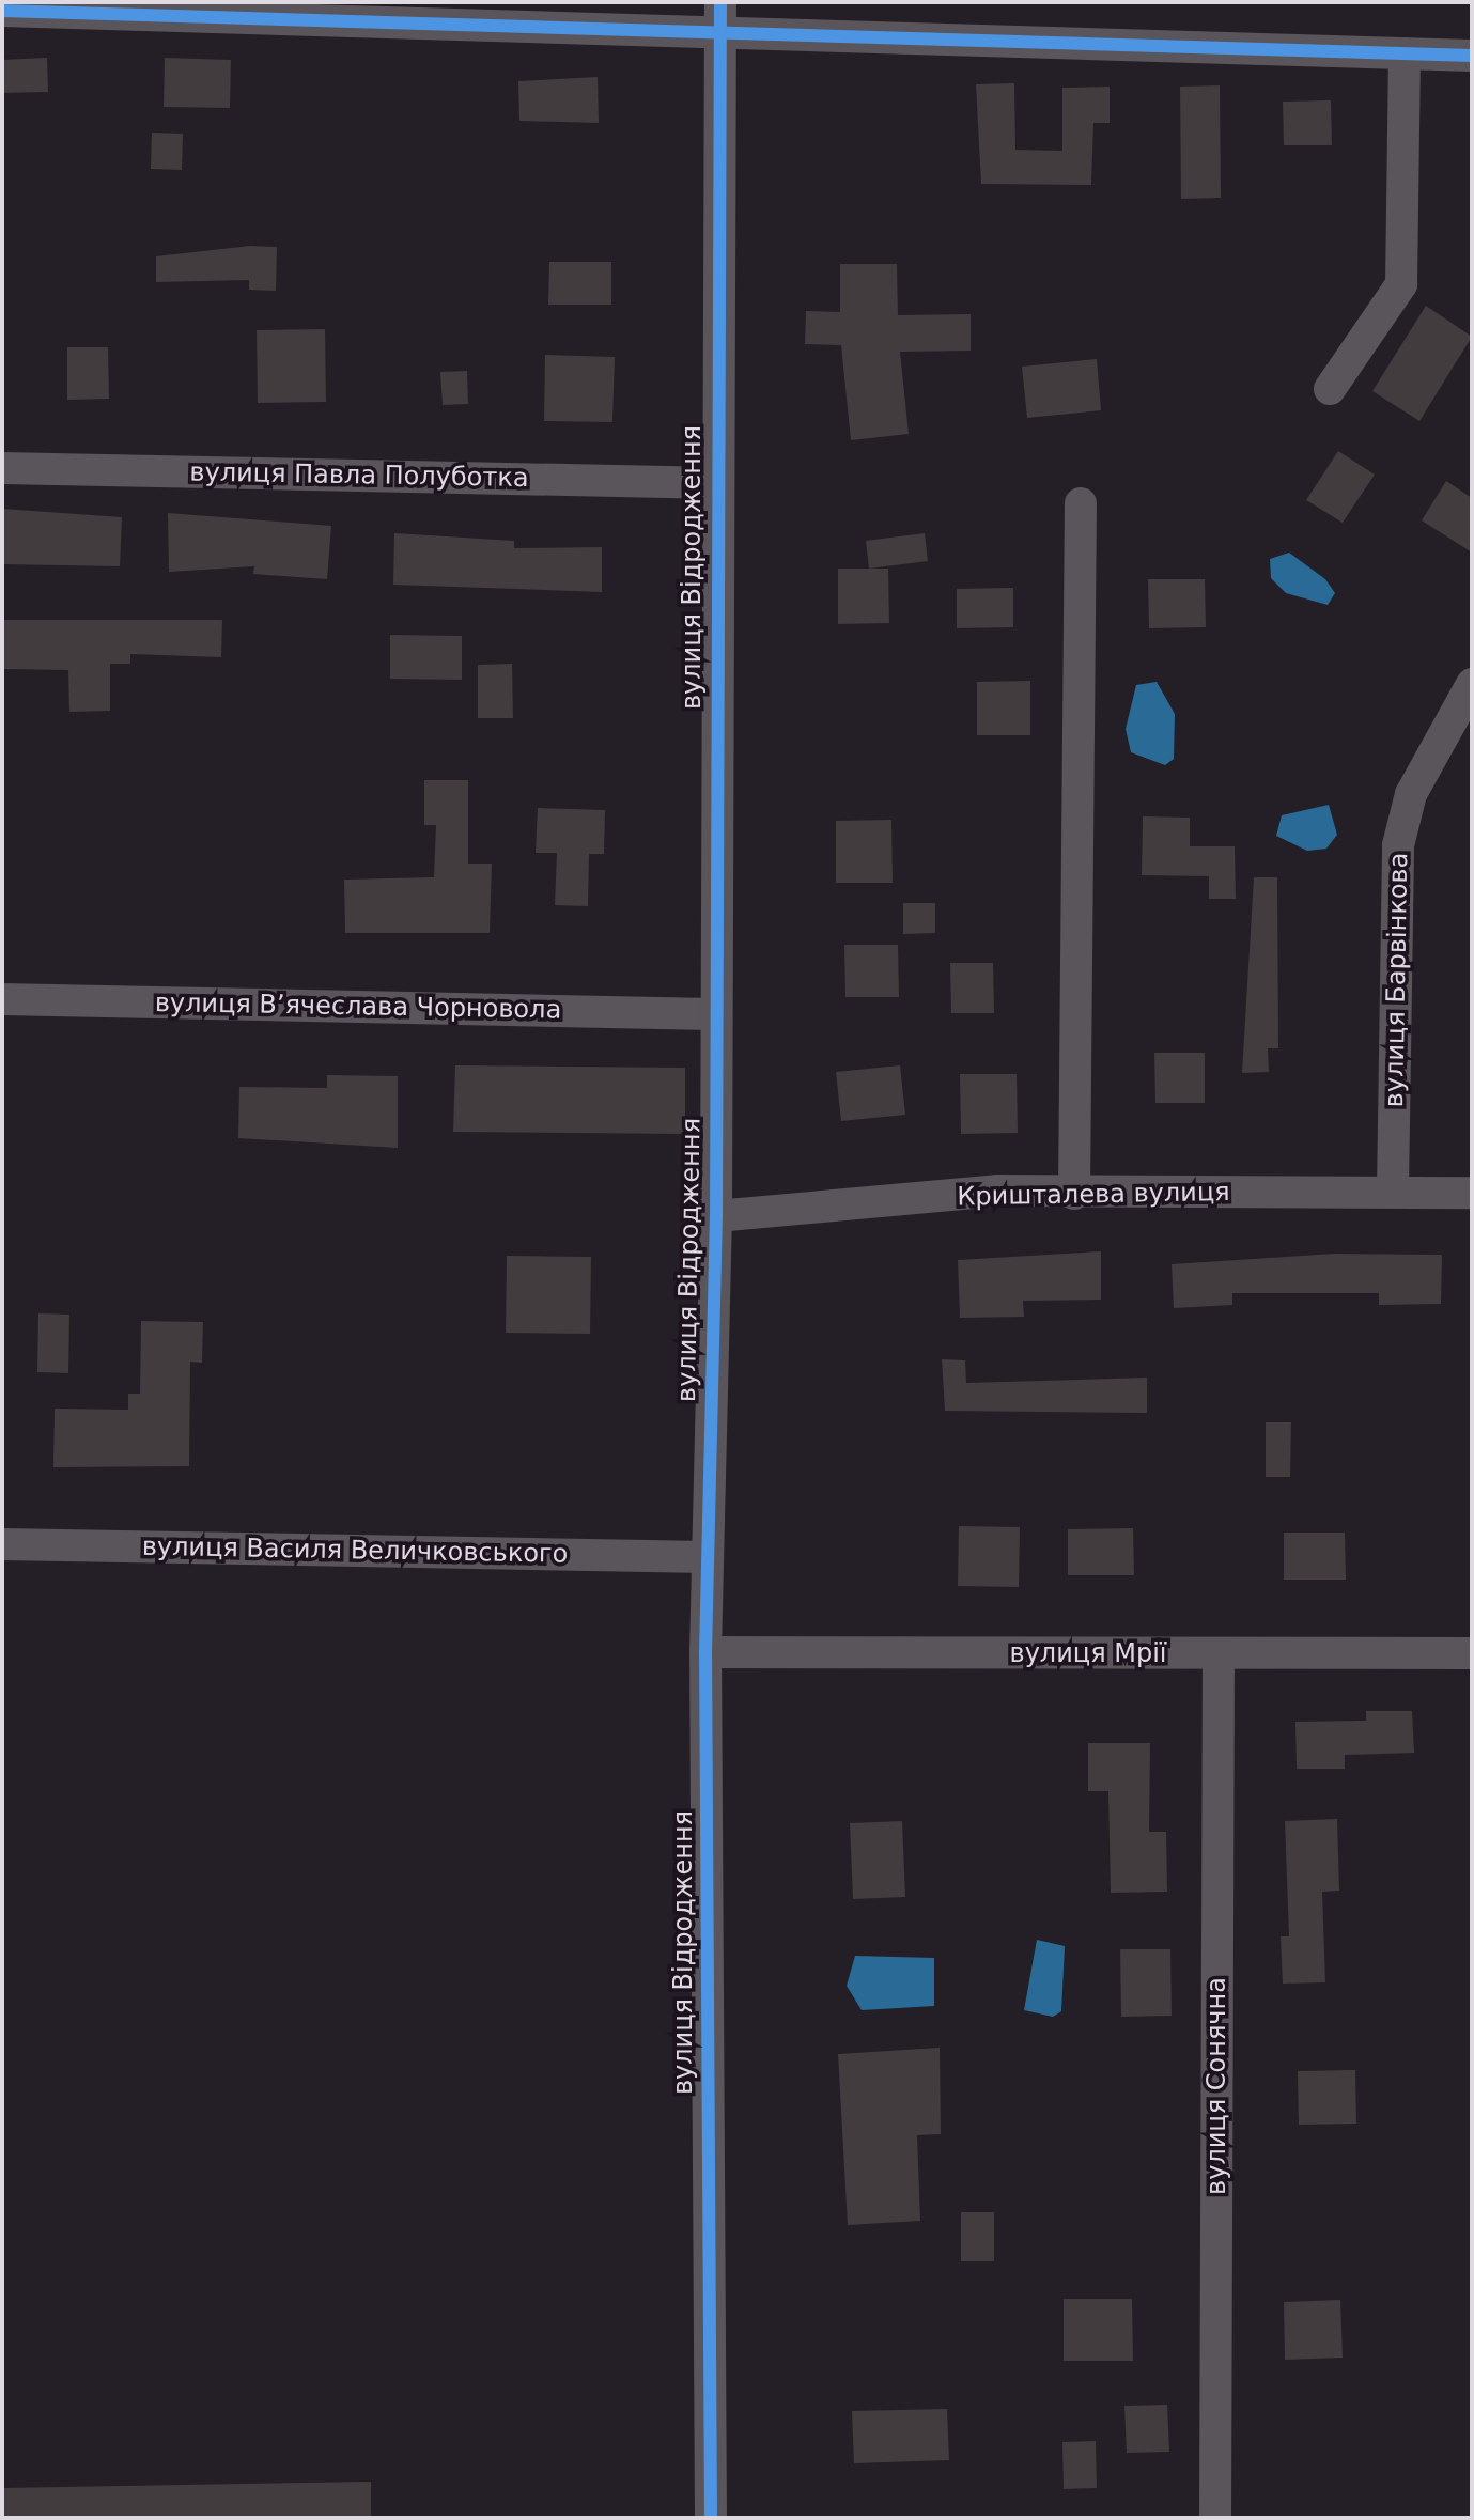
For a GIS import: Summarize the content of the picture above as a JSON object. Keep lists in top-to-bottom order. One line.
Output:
{"streets":{"street":["вулиця Павла Полуботка","вулиця Відродження","вулиця Барвінкова","вулиця Вʼячеслава Чорновола","Кришталева вулиця","вулиця Василя Величковського","вулиця Мрії","вулиця Сонячна"]},"crossings":[["вулиця Павла Полуботка","вулиця Відродження"],["вулиця Відродження","вулиця Вʼячеслава Чорновола"],["вулиця Відродження","Кришталева вулиця"],["вулиця Відродження","вулиця Василя Величковського"],["вулиця Відродження","вулиця Мрії"],["вулиця Барвінкова","Кришталева вулиця"],["вулиця Мрії","вулиця Сонячна"]]}
